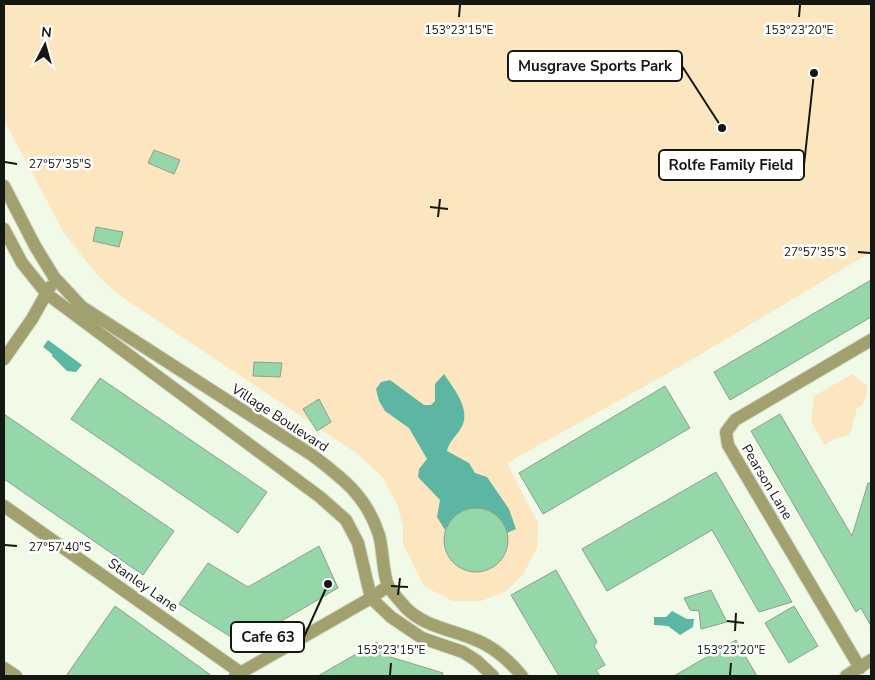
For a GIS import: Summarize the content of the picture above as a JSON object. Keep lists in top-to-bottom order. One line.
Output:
{"streets":{"street":["Village Boulevard","Pearson Lane","Stanley Lane"]},"places":["Rolfe Family Field","Musgrave Sports Park","Cafe 63"],"north":"top","coordinates":["153°23'15\"E","153°23'20\"E","27°57'35\"S","27°57'40\"S"]}
